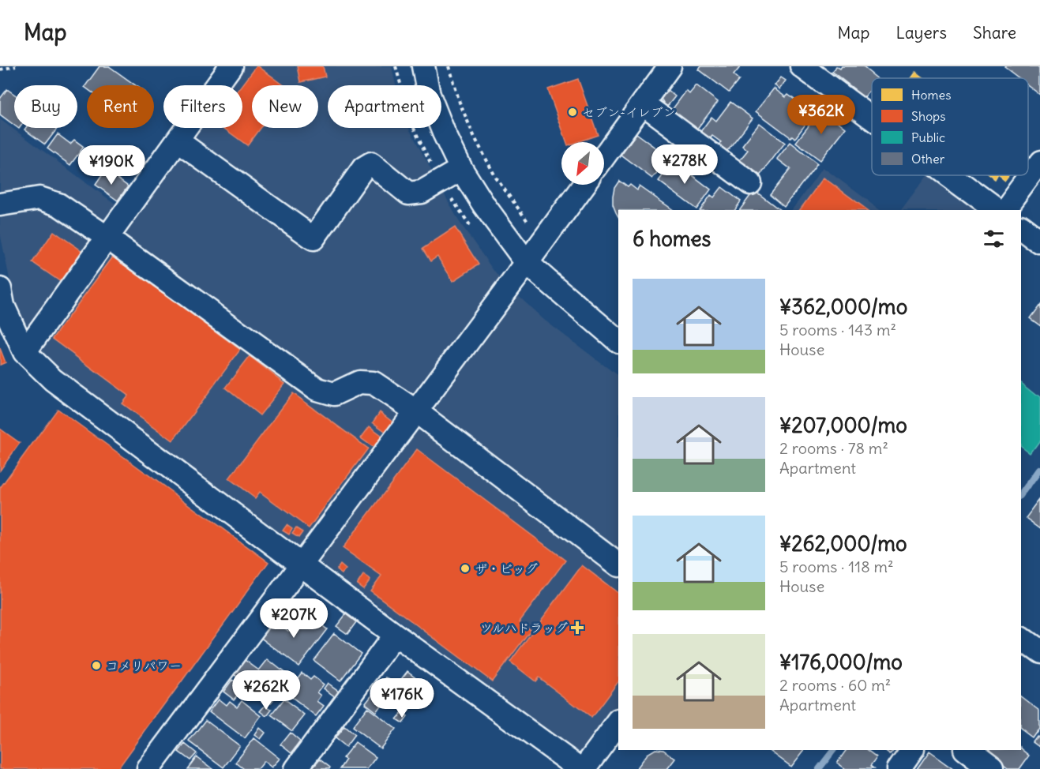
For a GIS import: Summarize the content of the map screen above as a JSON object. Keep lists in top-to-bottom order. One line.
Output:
{"places":{"other":["セブン-イレブン","ザ・ビッグ","コメリパワー"],"health":["ツルハドラッグ"]},"legend":["Homes","Shops","Public","Other"],"north":"bottom left","page":{"header":"Map","nav":["Map","Layers","Share"],"chip":["Buy","Rent","Filters","New","Apartment"],"price":["¥362K","¥278K","¥190K","¥207K","¥262K","¥176K"],"heading":"6 homes","list":[{"name":"¥362,000/mo","note":"5 rooms · 143 m² · House"},{"name":"¥207,000/mo","note":"2 rooms · 78 m² · Apartment"},{"name":"¥262,000/mo","note":"5 rooms · 118 m² · House"},{"name":"¥176,000/mo","note":"2 rooms · 60 m² · Apartment"}]}}
